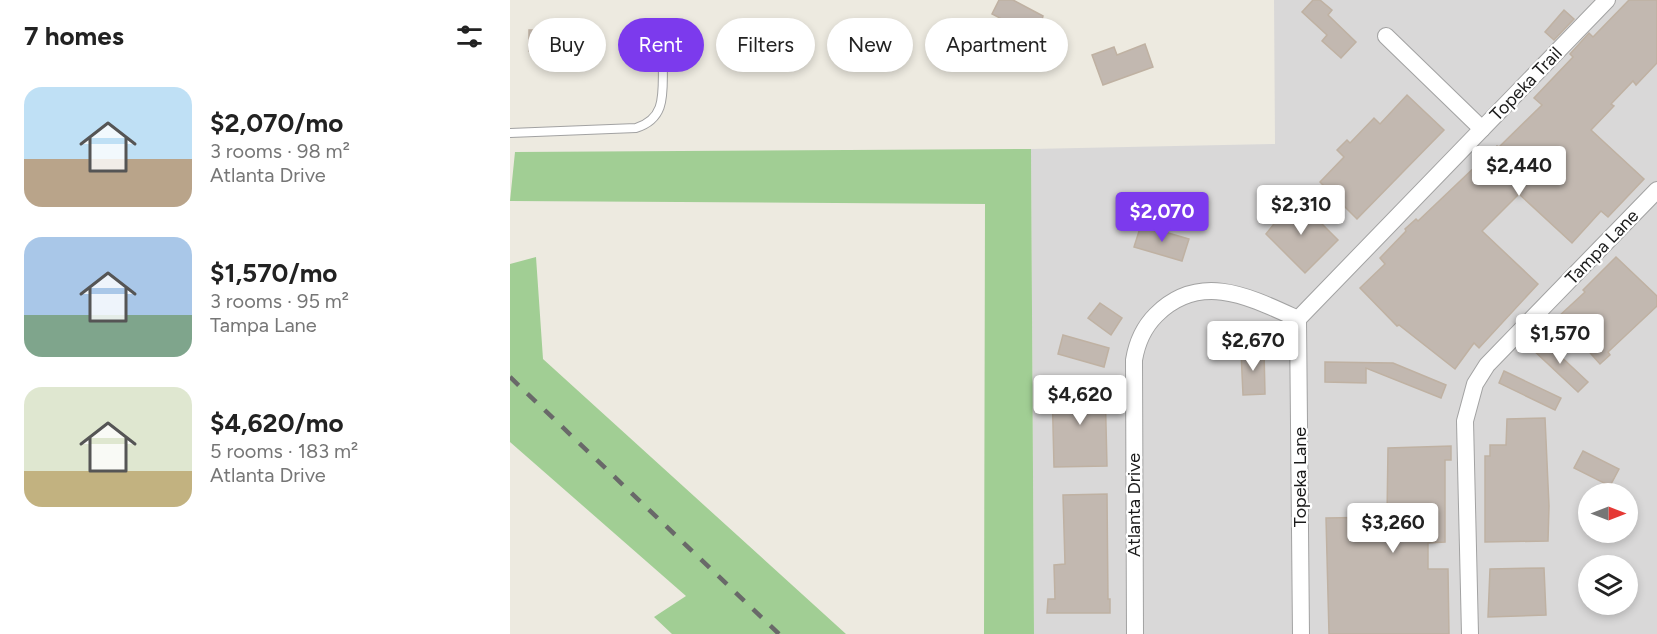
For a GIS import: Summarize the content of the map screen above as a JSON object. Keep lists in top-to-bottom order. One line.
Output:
{"streets":{"street":["Topeka Trail","Tampa Lane","Topeka Lane","Atlanta Drive"]},"crossings":[["Topeka Trail","Topeka Lane"],["Topeka Trail","Atlanta Drive"],["Topeka Lane","Atlanta Drive"]],"north":"right","page":{"heading":"7 homes","chip":["Buy","Rent","Filters","New","Apartment"],"list":[{"name":"$2,070/mo","note":"3 rooms · 98 m² · Atlanta Drive"},{"name":"$1,570/mo","note":"3 rooms · 95 m² · Tampa Lane"},{"name":"$4,620/mo","note":"5 rooms · 183 m² · Atlanta Drive"}],"price":["$2,440","$2,310","$2,070","$1,570","$2,670","$4,620","$3,260"]}}
